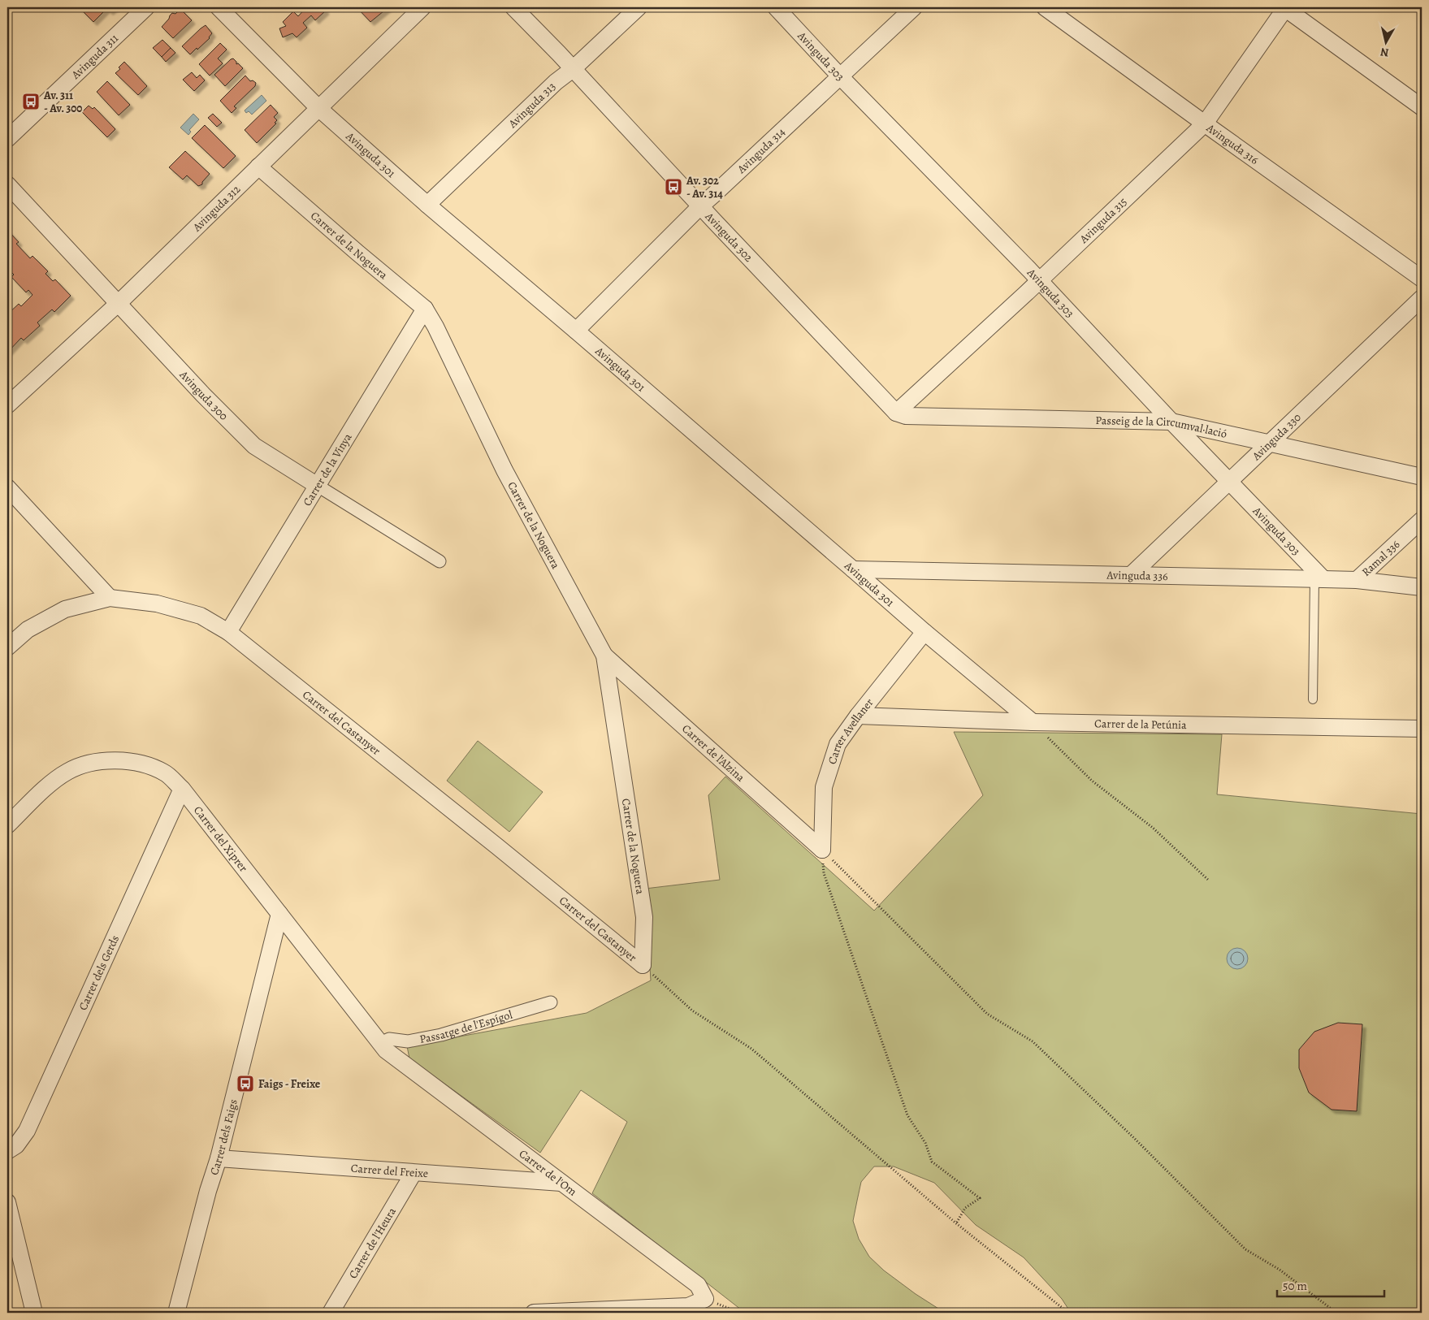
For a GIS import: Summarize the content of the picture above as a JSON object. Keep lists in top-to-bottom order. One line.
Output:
{"streets":{"street":["Avinguda 311","Avinguda 303","Avinguda 313","Avinguda 316","Avinguda 314","Avinguda 301","Avinguda 312","Avinguda 315","Avinguda 302","Carrer de la Noguera","Avinguda 300","Passeig de la Circumval·lació","Avinguda 330","Carrer de la Vinya","Ramal 336","Avinguda 336","Carrer del Castanyer","Carrer de la Petúnia","Carrer Avellaner","Carrer de l'Alzina","Carrer del Xiprer","Carrer dels Gerds","Passatge de l'Espígol","Carrer dels Faigs","Carrer del Freixe","Carrer de l'Om","Carrer de l'Heura"]},"crossings":[["Avinguda 303","Avinguda 314"],["Avinguda 303","Avinguda 315"],["Avinguda 303","Passeig de la Circumval·lació"],["Avinguda 303","Avinguda 330"],["Avinguda 303","Avinguda 336"],["Avinguda 313","Avinguda 301"],["Avinguda 313","Avinguda 302"],["Avinguda 316","Avinguda 315"],["Avinguda 314","Avinguda 301"],["Avinguda 314","Avinguda 302"],["Avinguda 301","Avinguda 312"],["Avinguda 301","Avinguda 336"],["Avinguda 301","Carrer de la Petúnia"],["Avinguda 301","Carrer Avellaner"],["Avinguda 312","Carrer de la Noguera"],["Avinguda 312","Avinguda 300"],["Avinguda 315","Avinguda 302"],["Avinguda 315","Passeig de la Circumval·lació"],["Avinguda 302","Passeig de la Circumval·lació"],["Carrer de la Noguera","Carrer de la Vinya"],["Carrer de la Noguera","Carrer del Castanyer"],["Carrer de la Noguera","Carrer de l'Alzina"],["Avinguda 300","Carrer de la Vinya"],["Passeig de la Circumval·lació","Avinguda 330"],["Avinguda 330","Avinguda 336"],["Carrer de la Vinya","Carrer del Castanyer"],["Ramal 336","Avinguda 336"],["Carrer de la Petúnia","Carrer Avellaner"],["Carrer Avellaner","Carrer de l'Alzina"],["Carrer del Xiprer","Carrer dels Gerds"],["Carrer del Xiprer","Passatge de l'Espígol"],["Carrer del Xiprer","Carrer dels Faigs"],["Carrer del Xiprer","Carrer de l'Om"],["Passatge de l'Espígol","Carrer de l'Om"],["Carrer dels Faigs","Carrer del Freixe"],["Carrer del Freixe","Carrer de l'Om"],["Carrer del Freixe","Carrer de l'Heura"]],"places":{"bus stop":["Av. 311 - Av. 300","Av. 302 - Av. 314","Faigs - Freixe"]},"scale_bar":"50 m","north":"bottom"}
